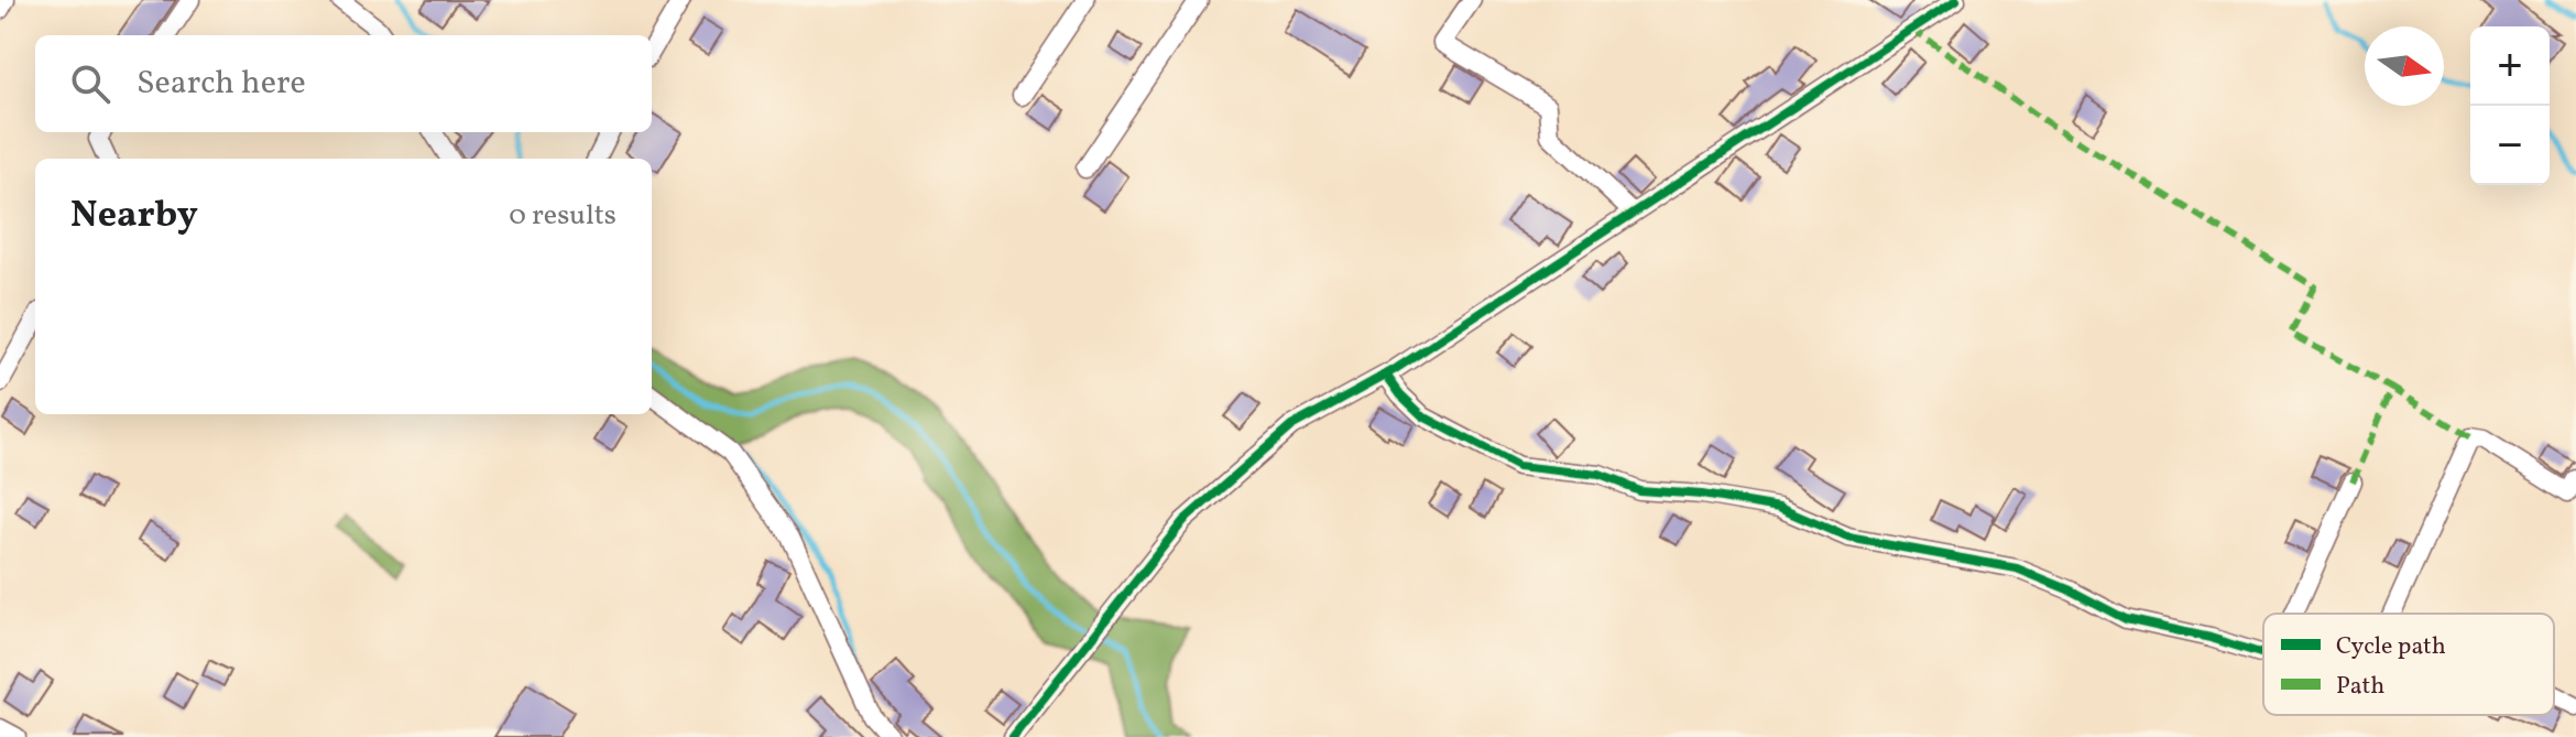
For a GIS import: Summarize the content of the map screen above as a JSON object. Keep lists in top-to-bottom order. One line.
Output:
{"legend":["Cycle path","Path"],"north":"right","page":{"map_buttons":["+","−"],"search":"Search here","heading":["Nearby","0 results"]}}
